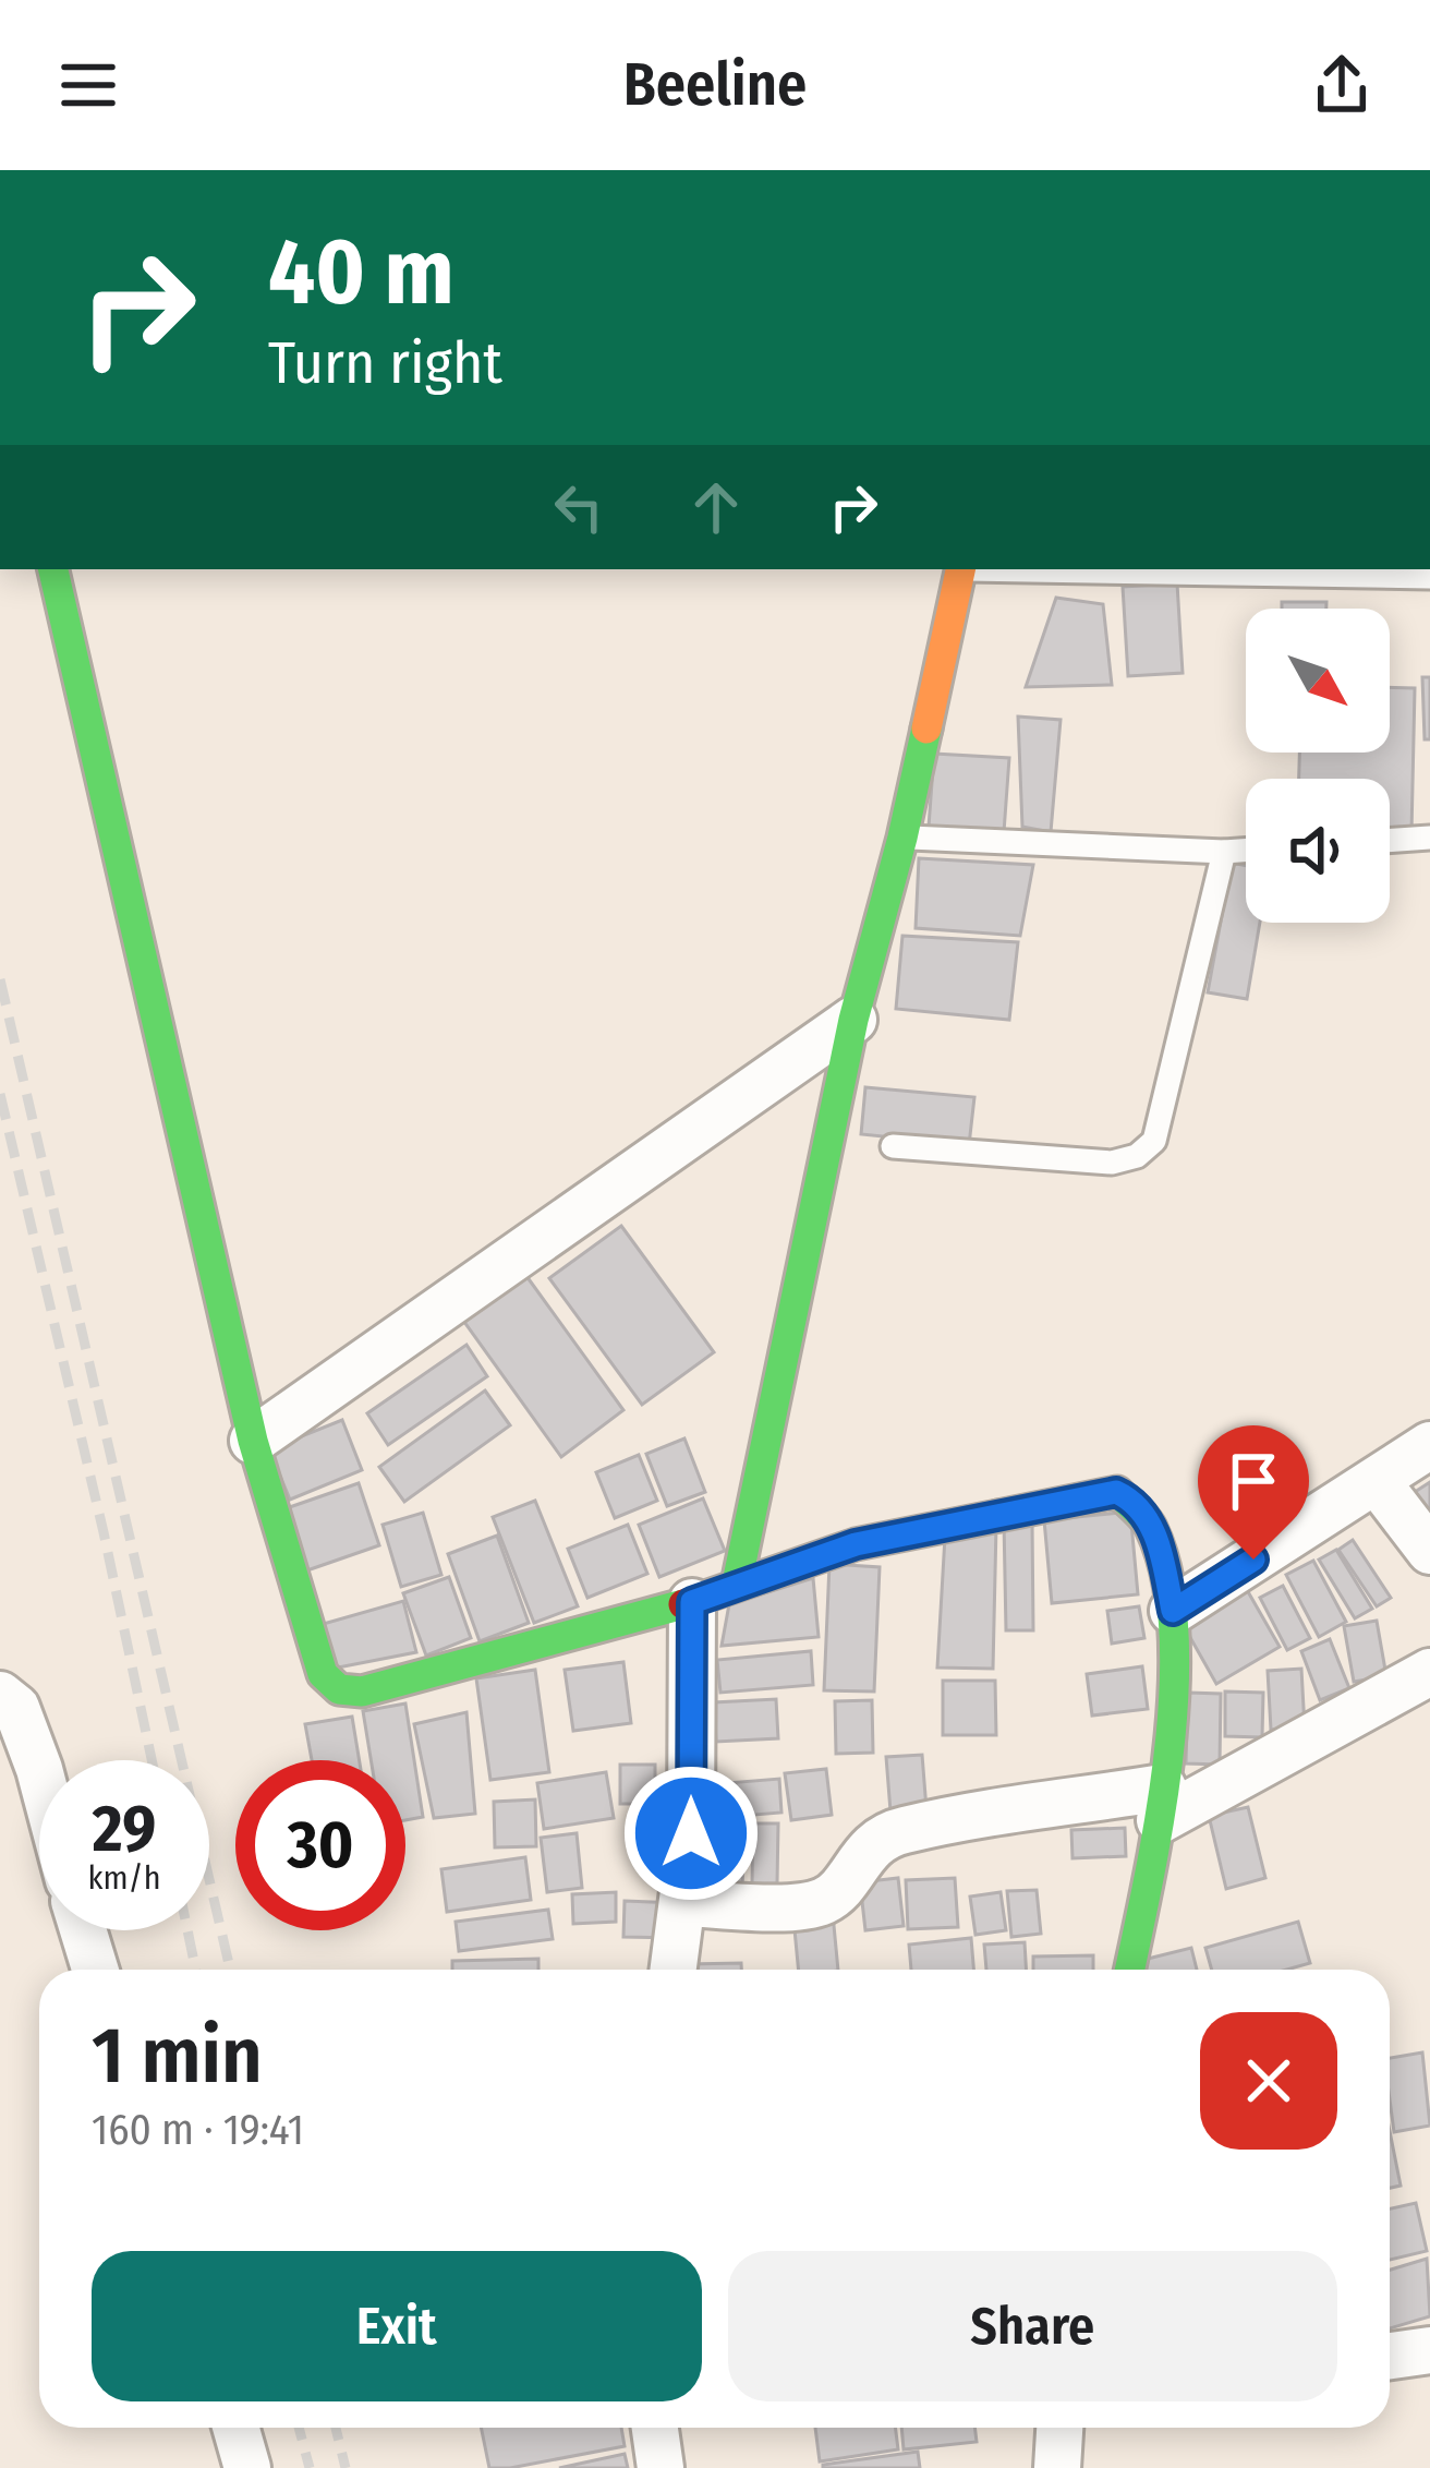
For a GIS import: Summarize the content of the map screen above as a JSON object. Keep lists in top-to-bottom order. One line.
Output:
{"north":"bottom right","page":{"header":"Beeline","turn":["40 m","Turn right"],"speed":"29 km/h","limit":"30","heading":["1 min","160 m · 19:41"],"buttons":["Exit","Share"]}}
